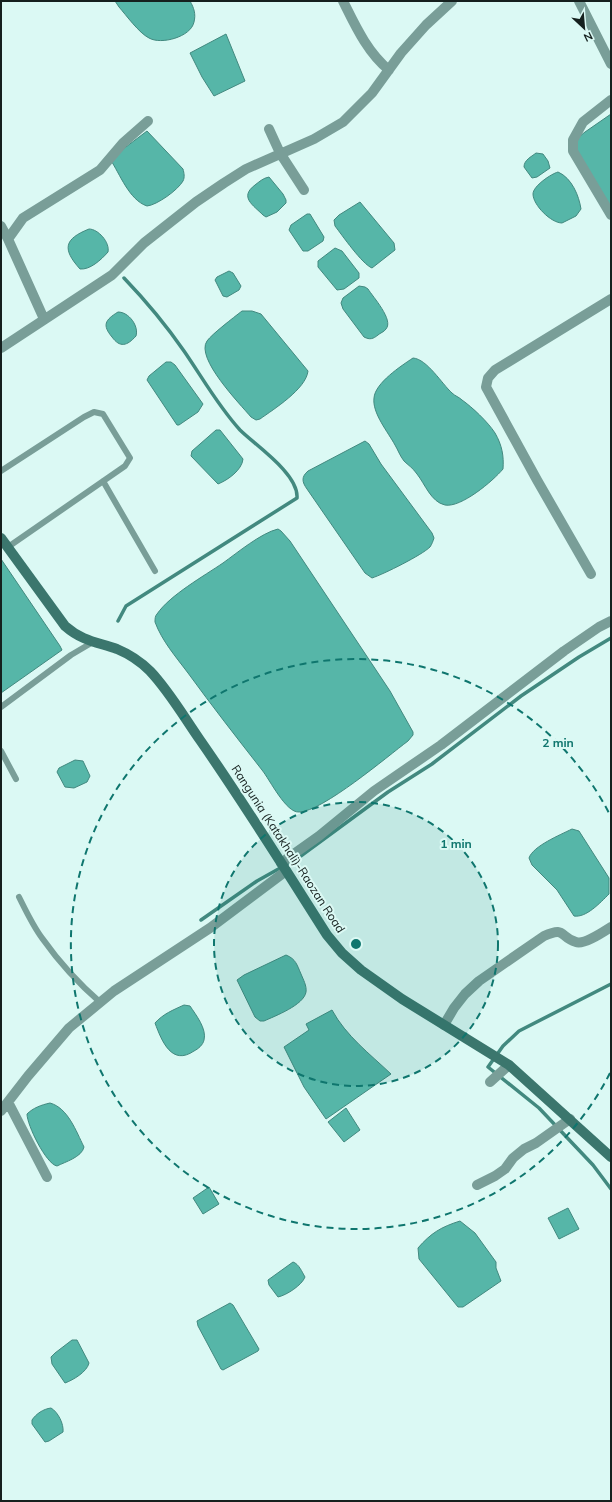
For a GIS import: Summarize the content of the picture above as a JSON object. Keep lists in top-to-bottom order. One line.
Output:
{"streets":{"main road":["Rangunia (Katakhali)-Raozan Road"]},"north":"bottom right","rings":["2 min","1 min"]}
